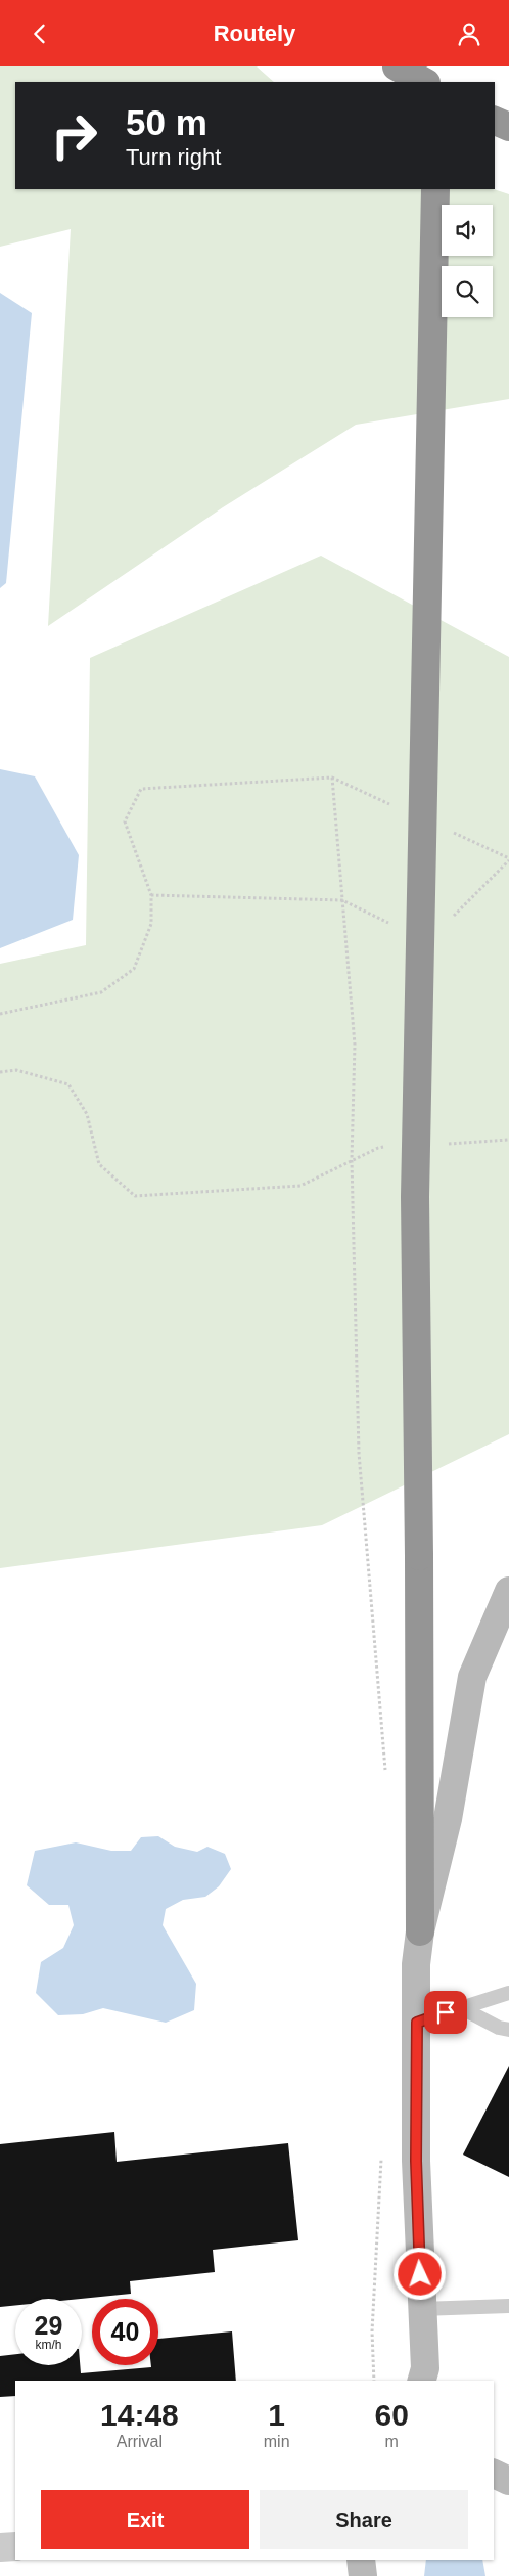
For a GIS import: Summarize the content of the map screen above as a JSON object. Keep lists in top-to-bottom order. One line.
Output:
{"page":{"header":"Routely","turn":["50 m","Turn right"],"speed":"29 km/h","limit":"40","eta":["14:48","Arrival","1","min","60","m"],"buttons":["Exit","Share"]}}
